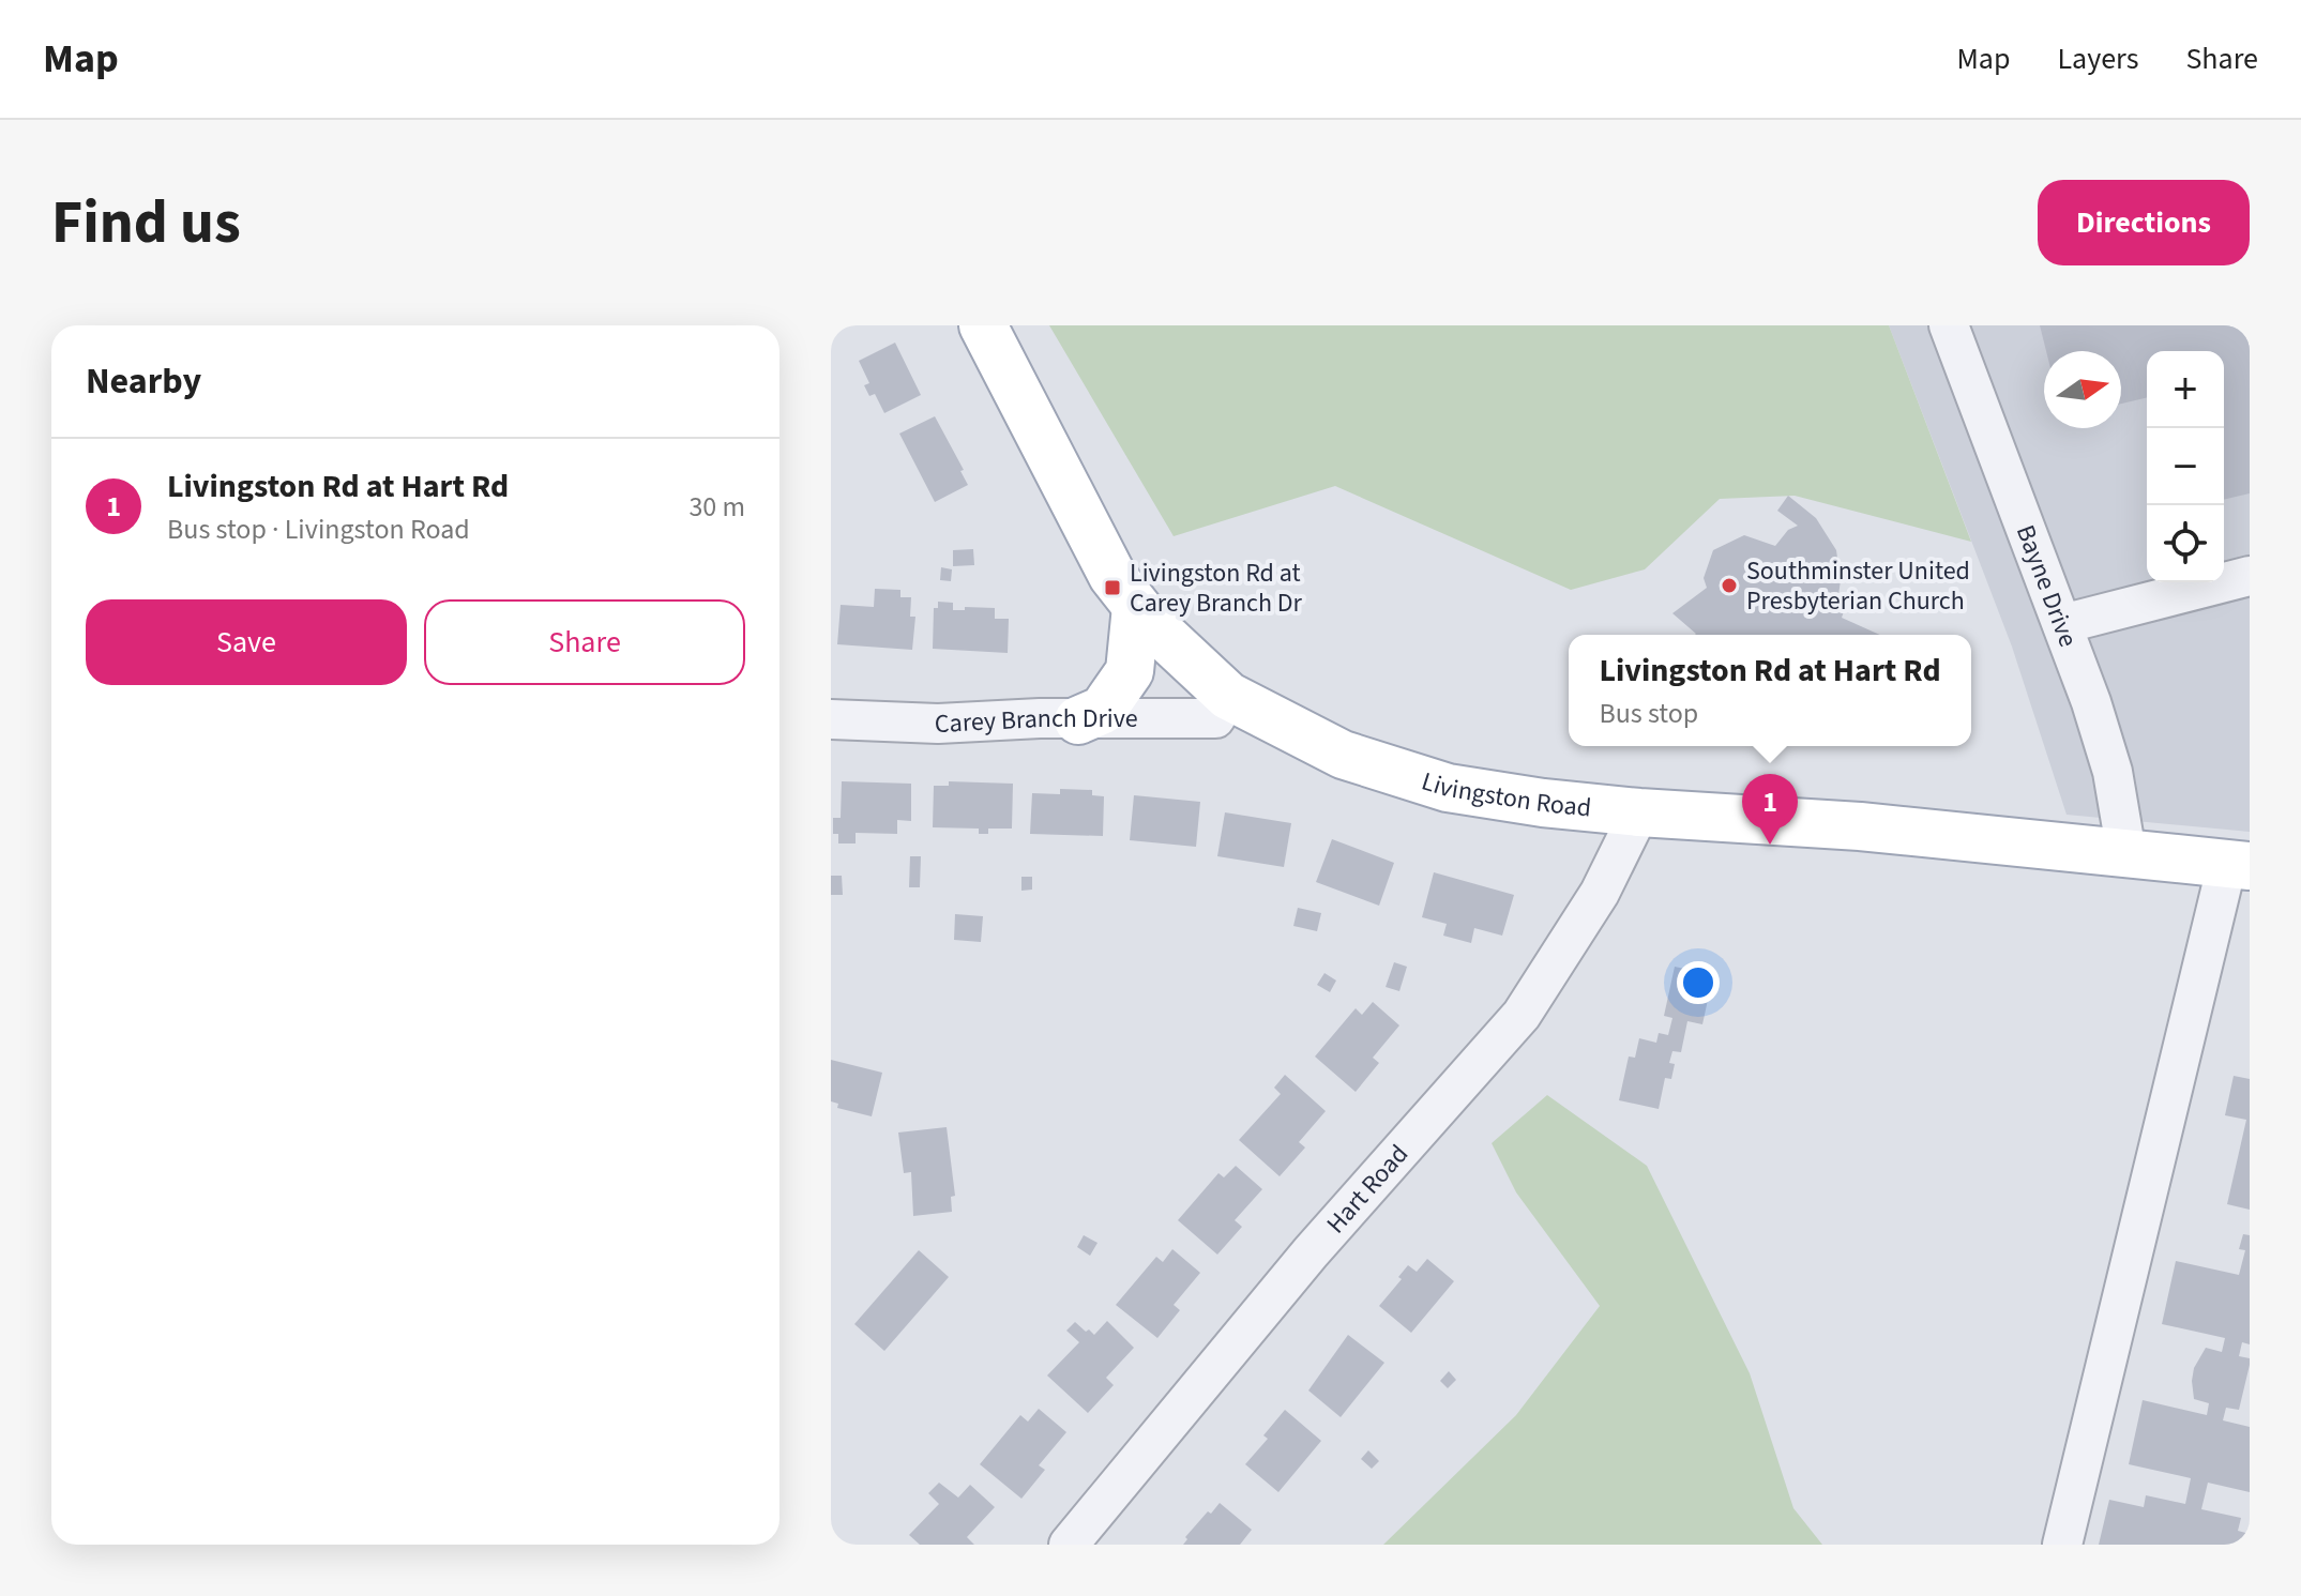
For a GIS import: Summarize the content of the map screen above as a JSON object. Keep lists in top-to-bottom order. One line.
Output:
{"streets":{"main road":["Livingston Road"],"street":["Bayne Drive","Carey Branch Drive","Hart Road"]},"crossings":[["Bayne Drive","Livingston Road"],["Carey Branch Drive","Livingston Road"],["Livingston Road","Hart Road"]],"places":{"other":["Southminster United Presbyterian Church"],"transit":["Livingston Rd at Carey Branch Dr"]},"north":"right","page":{"header":"Map","nav":["Map","Layers","Share"],"buttons":["Directions",["Save","Share"]],"title":"Find us","heading":"Nearby","map_buttons":["+","−"],"list":[{"mark":"1","name":"Livingston Rd at Hart Rd","note":"Bus stop · Livingston Road","value":"30 m"}],"popup":["Livingston Rd at Hart Rd","Bus stop"],"pins":"1"}}
